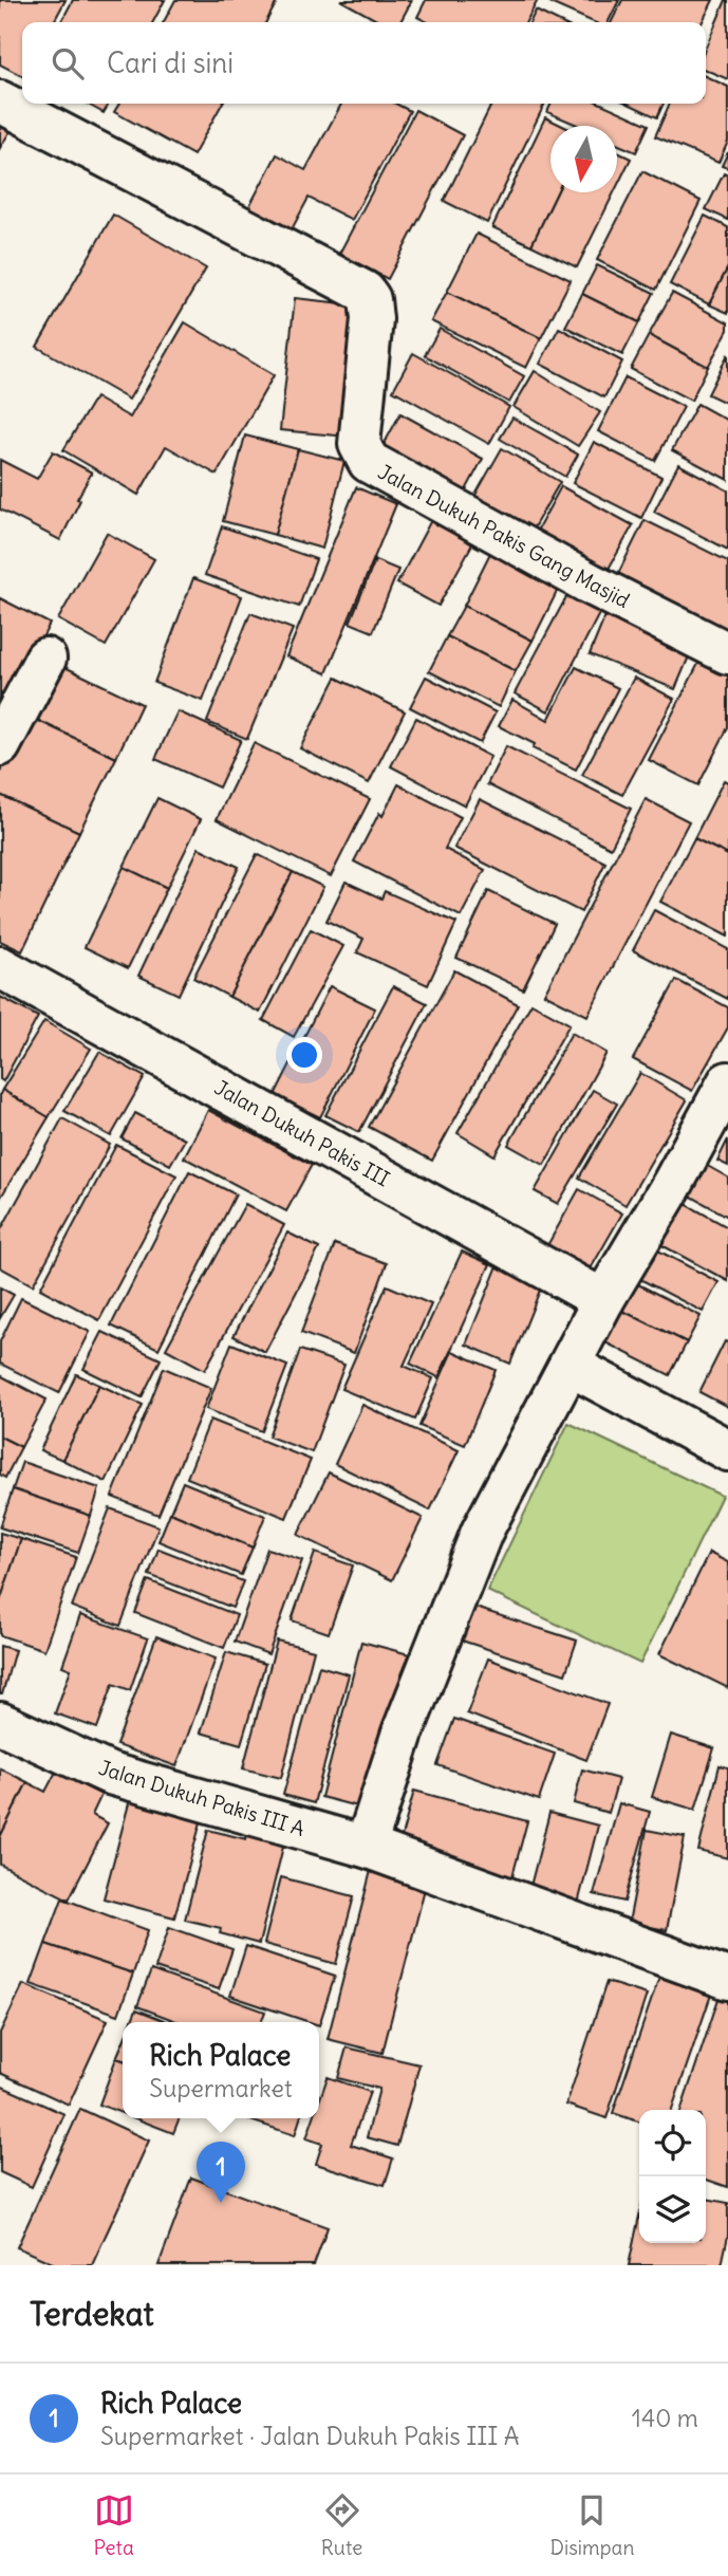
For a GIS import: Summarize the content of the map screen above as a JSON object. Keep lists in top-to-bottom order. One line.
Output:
{"streets":{"street":["Jalan Dukuh Pakis Gang Masjid","Jalan Dukuh Pakis III","Jalan Dukuh Pakis III A"]},"north":"bottom","page":{"search":"Cari di sini","popup":["Rich Palace","Supermarket"],"pins":"1","heading":"Terdekat","list":[{"mark":"1","name":"Rich Palace","note":"Supermarket · Jalan Dukuh Pakis III A","value":"140 m"}],"nav":["Peta","Rute","Disimpan"]}}
